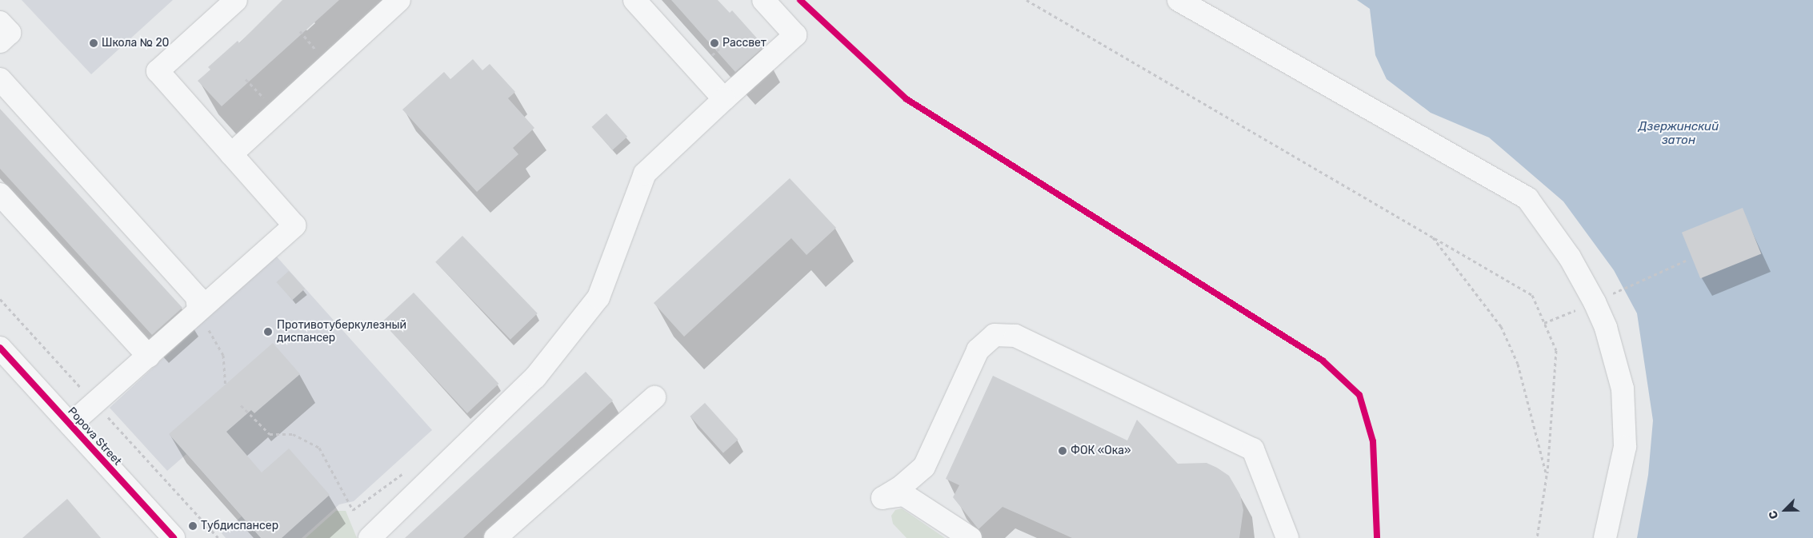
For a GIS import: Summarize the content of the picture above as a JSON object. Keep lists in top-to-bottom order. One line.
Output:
{"streets":{"street":["Popova Street"]},"water":["Дзержинский затон"],"places":["Школа № 20","Рассвет","Противотуберкулезный диспансер","ФОК «Ока»","Тубдиспансер"],"north":"bottom left"}
